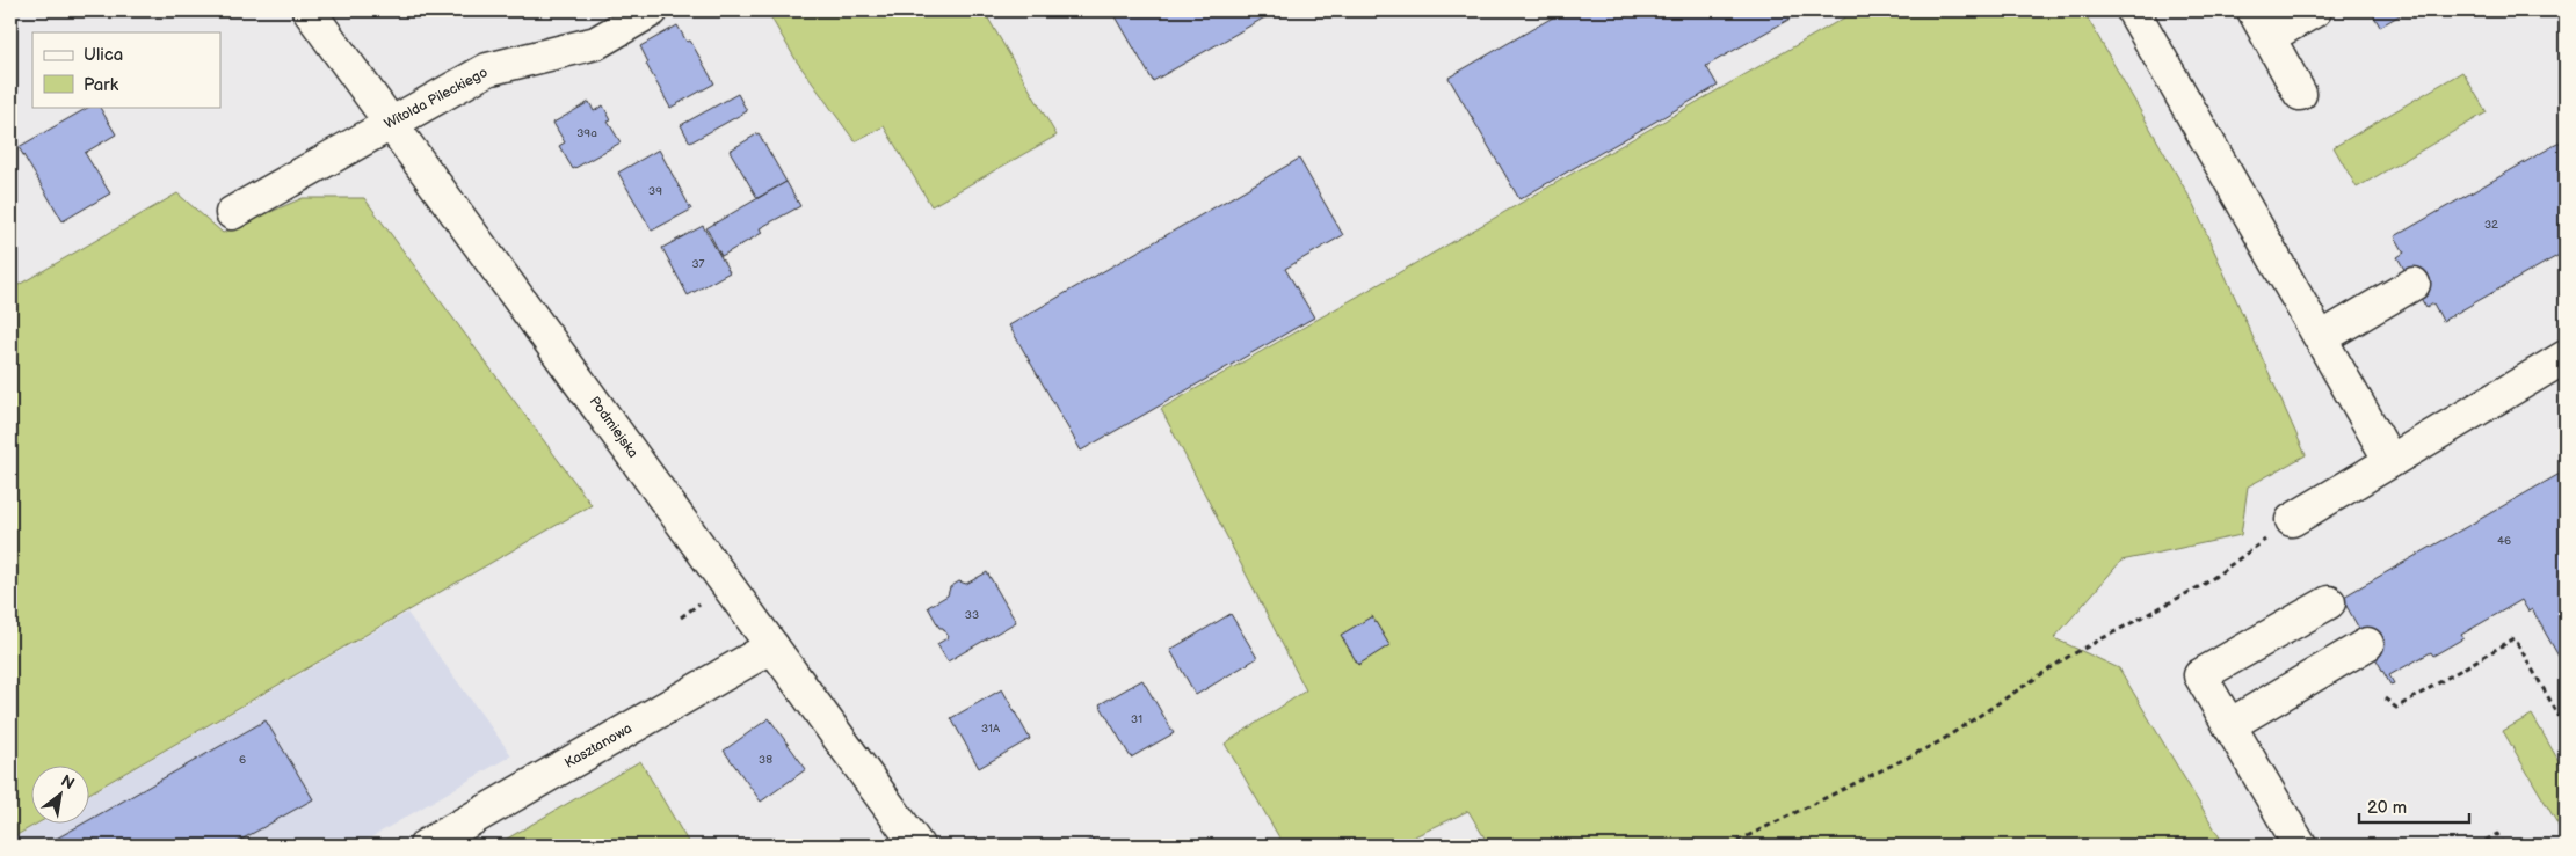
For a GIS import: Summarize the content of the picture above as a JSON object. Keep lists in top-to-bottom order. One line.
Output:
{"streets":{"street":["Witolda Pileckiego","Podmiejska","Kasztanowa"]},"crossings":[["Witolda Pileckiego","Podmiejska"],["Podmiejska","Kasztanowa"]],"house_numbers":["39a","39","32","37","46","33","31","31A","6","38"],"legend":["Ulica","Park"],"scale_bar":"20 m","north":"top right"}
